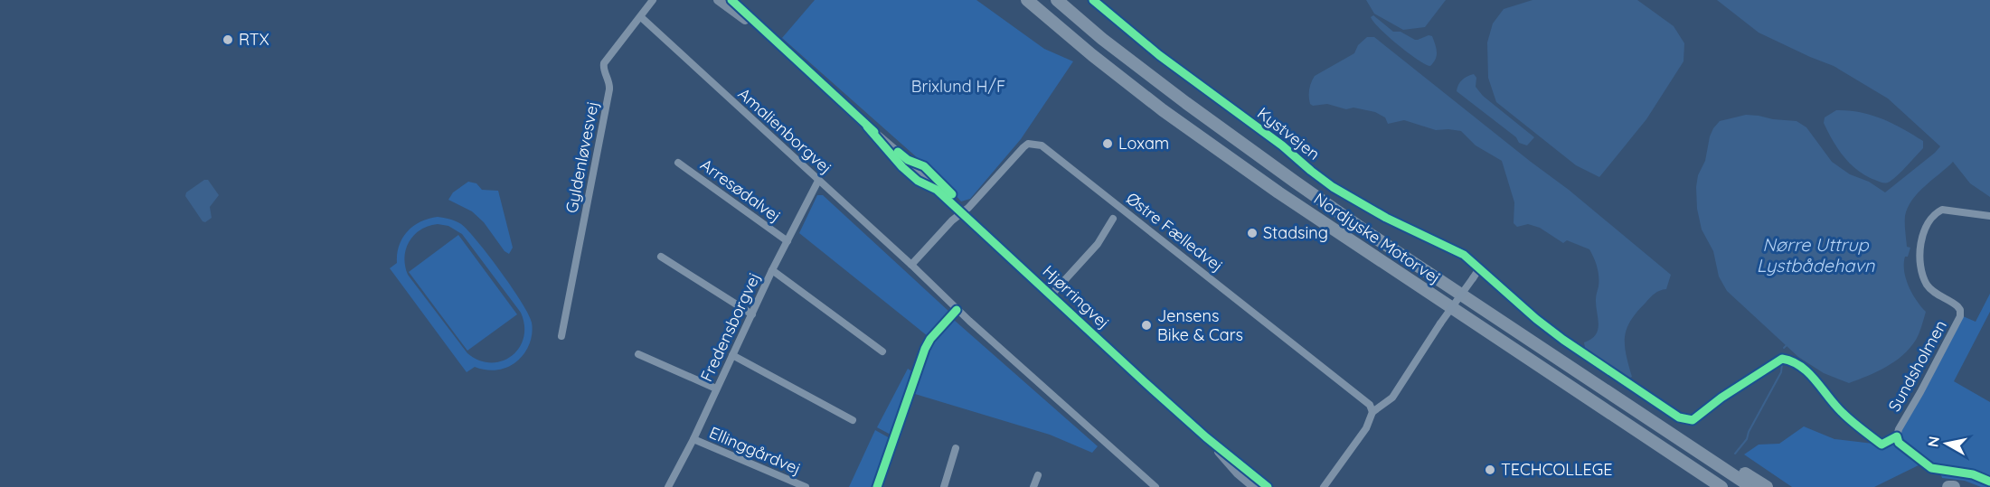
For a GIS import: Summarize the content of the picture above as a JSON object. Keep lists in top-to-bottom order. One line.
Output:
{"streets":{"highway":["Nordjyske Motorvej"],"main road":["Hjørringvej"],"street":["Amalienborgvej","Kystvejen","Gyldenløvesvej","Arresødalvej","Østre Fælledvej","Fredensborgvej","Sundsholmen","Ellinggårdvej"]},"crossings":[["Amalienborgvej","Gyldenløvesvej"],["Amalienborgvej","Fredensborgvej"],["Kystvejen","Østre Fælledvej"],["Arresødalvej","Fredensborgvej"],["Østre Fælledvej","Hjørringvej"],["Fredensborgvej","Ellinggårdvej"]],"water":["Nørre Uttrup Lystbådehavn"],"parks":["Brixlund H/F"],"places":["RTX","Loxam","Stadsing","Jensens Bike & Cars","TECHCOLLEGE"],"north":"left"}
